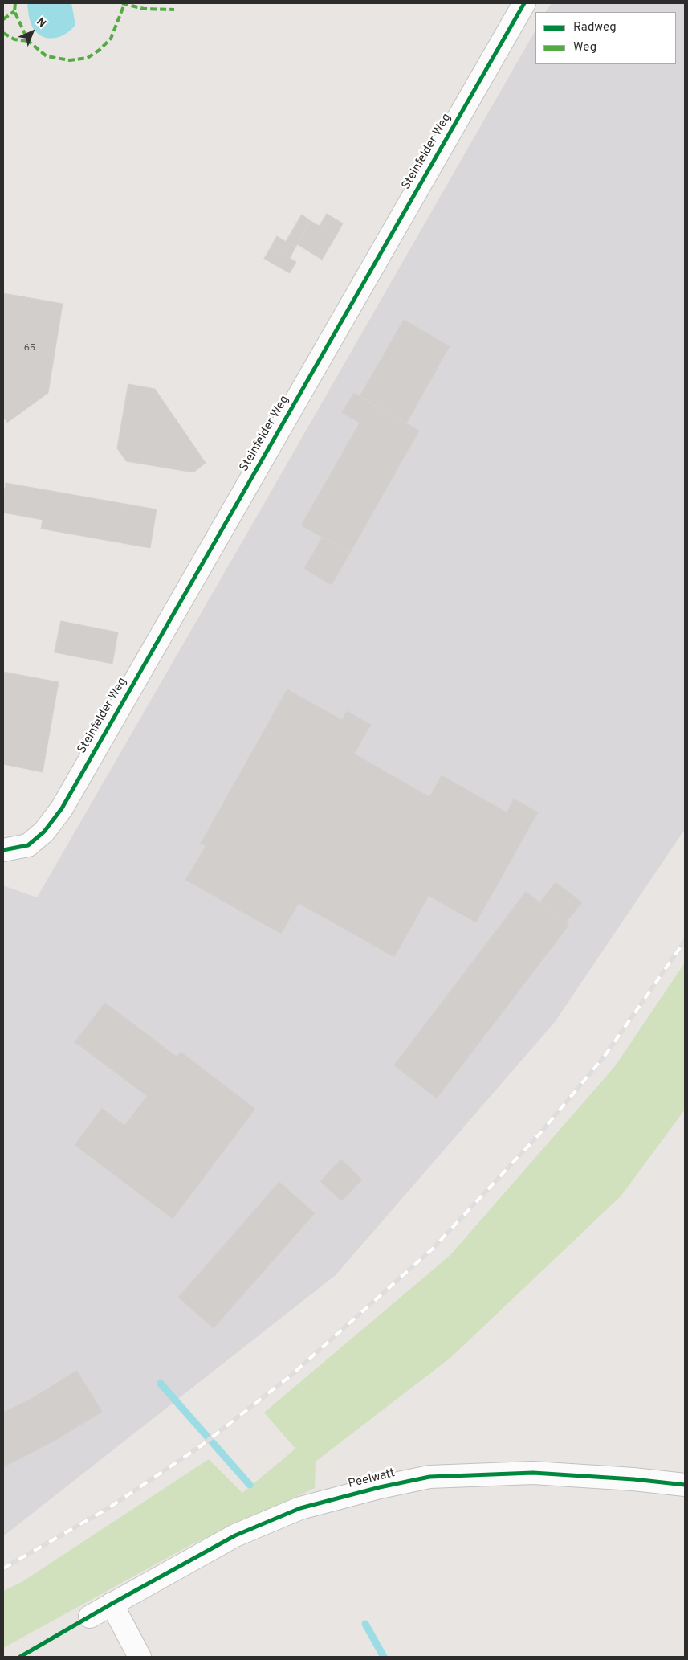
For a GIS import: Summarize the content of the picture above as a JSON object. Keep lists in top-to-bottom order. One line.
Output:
{"streets":{"street":["Steinfelder Weg","Peelwatt"]},"house_numbers":["65"],"legend":["Radweg","Weg"],"north":"top right"}
